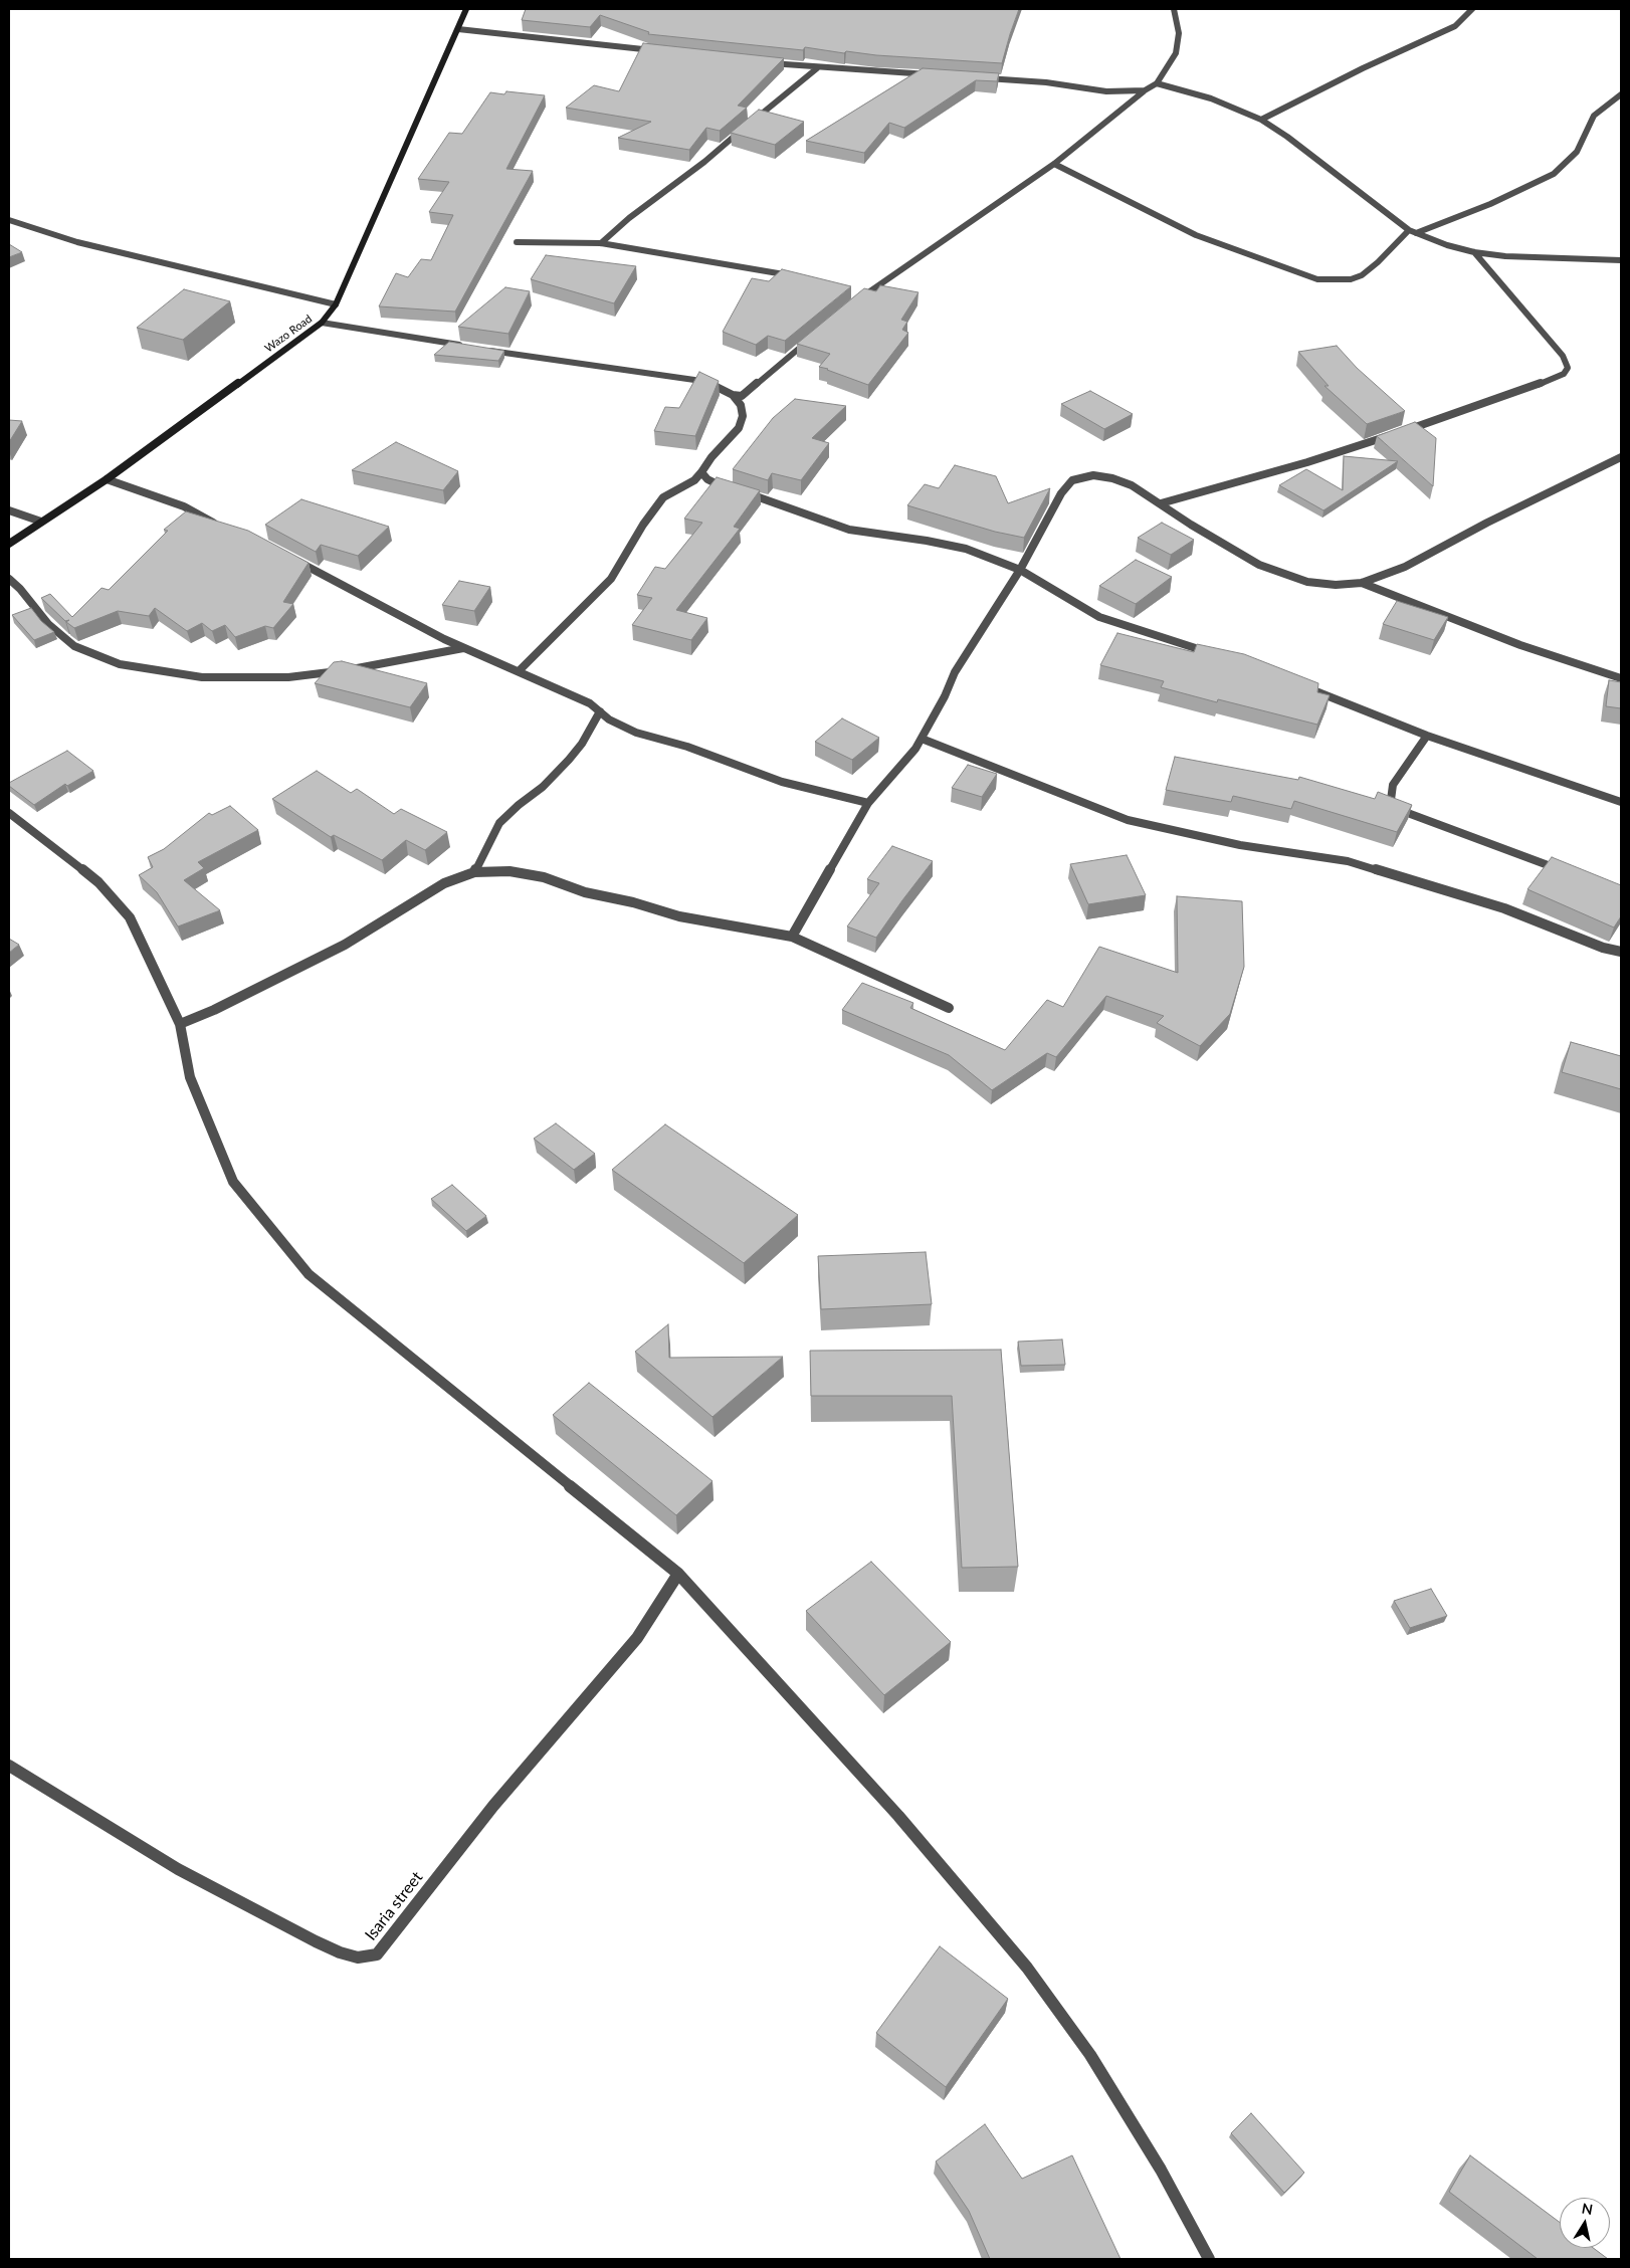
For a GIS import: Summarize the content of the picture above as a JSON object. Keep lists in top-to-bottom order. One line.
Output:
{"streets":{"main road":["Wazo Road"],"street":["Isaria street"]},"north":"top"}
